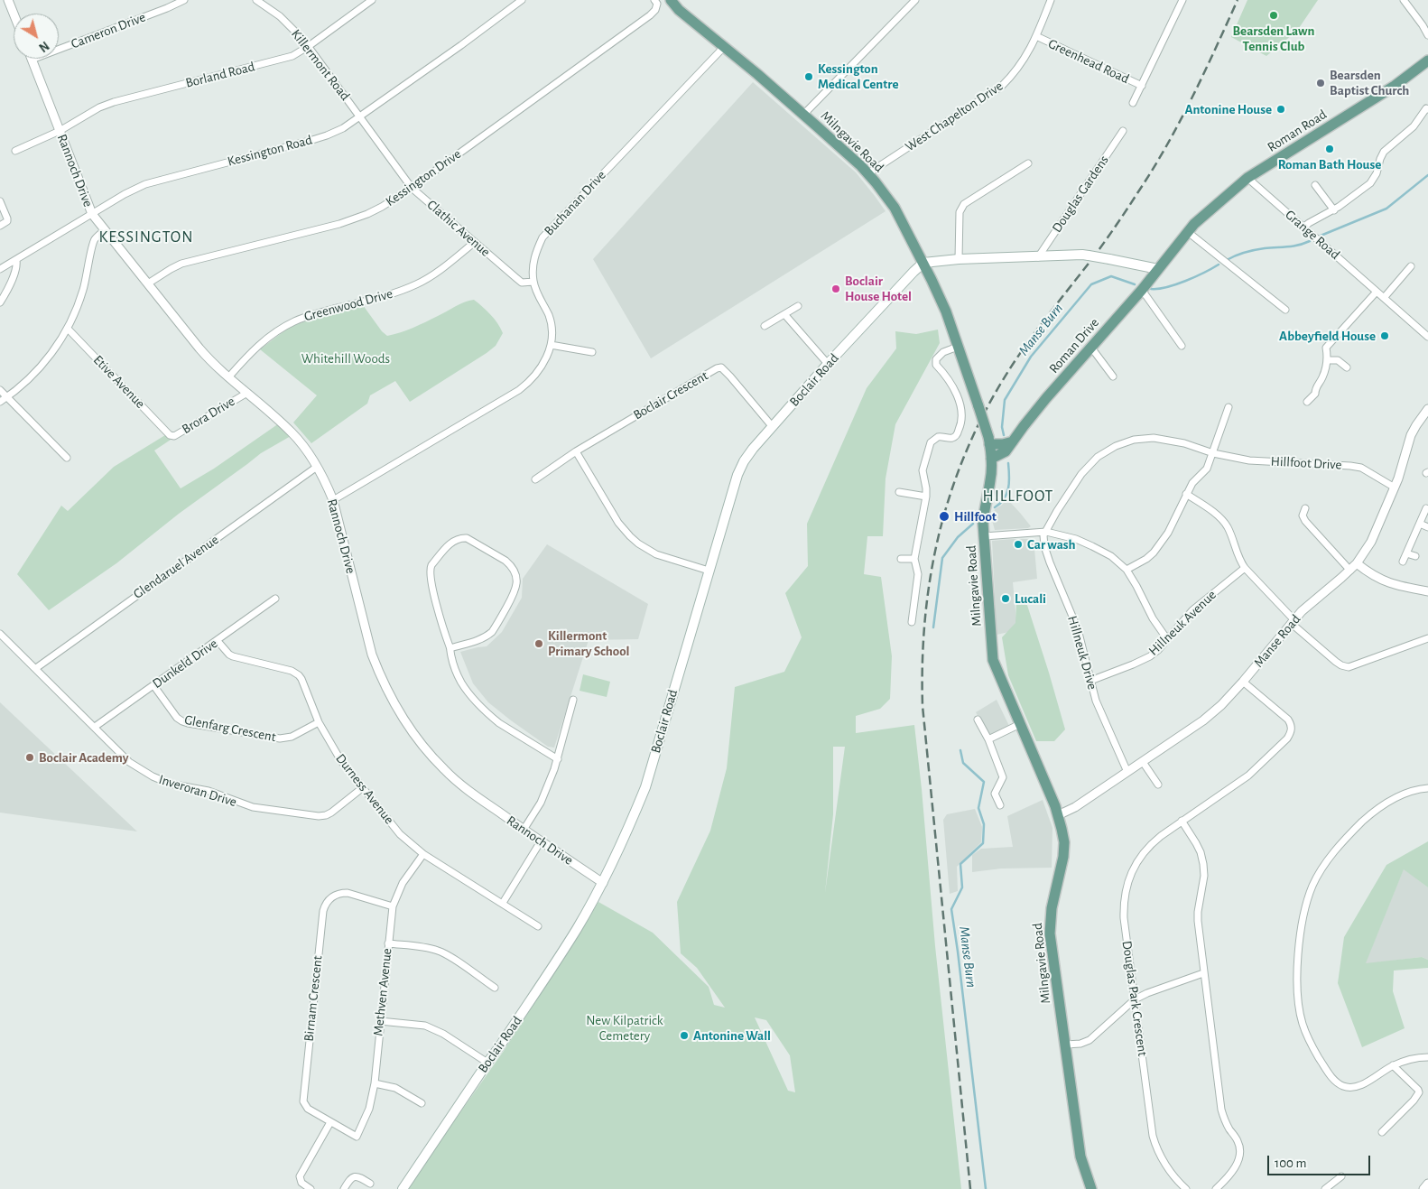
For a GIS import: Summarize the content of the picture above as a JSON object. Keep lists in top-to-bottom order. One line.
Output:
{"streets":{"main road":["Roman Road","Milngavie Road","Roman Drive","Boclair Road"],"street":["Cameron Drive","Greenhead Road","Killermont Road","Borland Road","West Chapelton Drive","Kessington Road","Rannoch Drive","Kessington Drive","Douglas Gardens","Buchanan Drive","Clathic Avenue","Grange Road","Greenwood Drive","Etive Avenue","Boclair Crescent","Brora Drive","Hillfoot Drive","Glendaruel Avenue","Hillneuk Avenue","Manse Road","Hillneuk Drive","Dunkeld Drive","Glenfarg Crescent","Durness Avenue","Inveroran Drive","Methven Avenue","Birnam Crescent","Douglas Park Crescent"]},"crossings":[["Cameron Drive","Rannoch Drive"],["Greenhead Road","West Chapelton Drive"],["Killermont Road","Borland Road"],["Killermont Road","Kessington Road"],["Killermont Road","Clathic Avenue"],["Borland Road","Rannoch Drive"],["West Chapelton Drive","Milngavie Road"],["Roman Road","Grange Road"],["Roman Road","Roman Drive"],["Milngavie Road","Buchanan Drive"],["Milngavie Road","Roman Drive"],["Milngavie Road","Boclair Road"],["Milngavie Road","Manse Road"],["Kessington Road","Rannoch Drive"],["Kessington Road","Clathic Avenue"],["Rannoch Drive","Kessington Drive"],["Rannoch Drive","Buchanan Drive"],["Rannoch Drive","Greenwood Drive"],["Rannoch Drive","Boclair Road"],["Rannoch Drive","Brora Drive"],["Rannoch Drive","Glendaruel Avenue"],["Kessington Drive","Clathic Avenue"],["Buchanan Drive","Clathic Avenue"],["Clathic Avenue","Greenwood Drive"],["Boclair Road","Boclair Crescent"],["Etive Avenue","Brora Drive"],["Hillfoot Drive","Manse Road"],["Hillfoot Drive","Hillneuk Drive"],["Glendaruel Avenue","Inveroran Drive"],["Hillneuk Avenue","Hillneuk Drive"],["Manse Road","Hillneuk Drive"],["Manse Road","Douglas Park Crescent"],["Dunkeld Drive","Glenfarg Crescent"],["Dunkeld Drive","Durness Avenue"],["Dunkeld Drive","Inveroran Drive"],["Glenfarg Crescent","Durness Avenue"],["Durness Avenue","Inveroran Drive"],["Durness Avenue","Methven Avenue"],["Methven Avenue","Birnam Crescent"]],"districts":["KESSINGTON","HILLFOOT"],"water":["Manse Burn"],"parks":["Whitehill Woods","New Kilpatrick Cemetery"],"places":["Bearsden Lawn Tennis Club","Kessington Medical Centre","Bearsden Baptist Church","Antonine House","Roman Bath House","Boclair House Hotel","Abbeyfield House","Hillfoot","Car wash","Lucali","Killermont Primary School","Boclair Academy","Antonine Wall"],"scale_bar":"100 m","north":"bottom right"}
